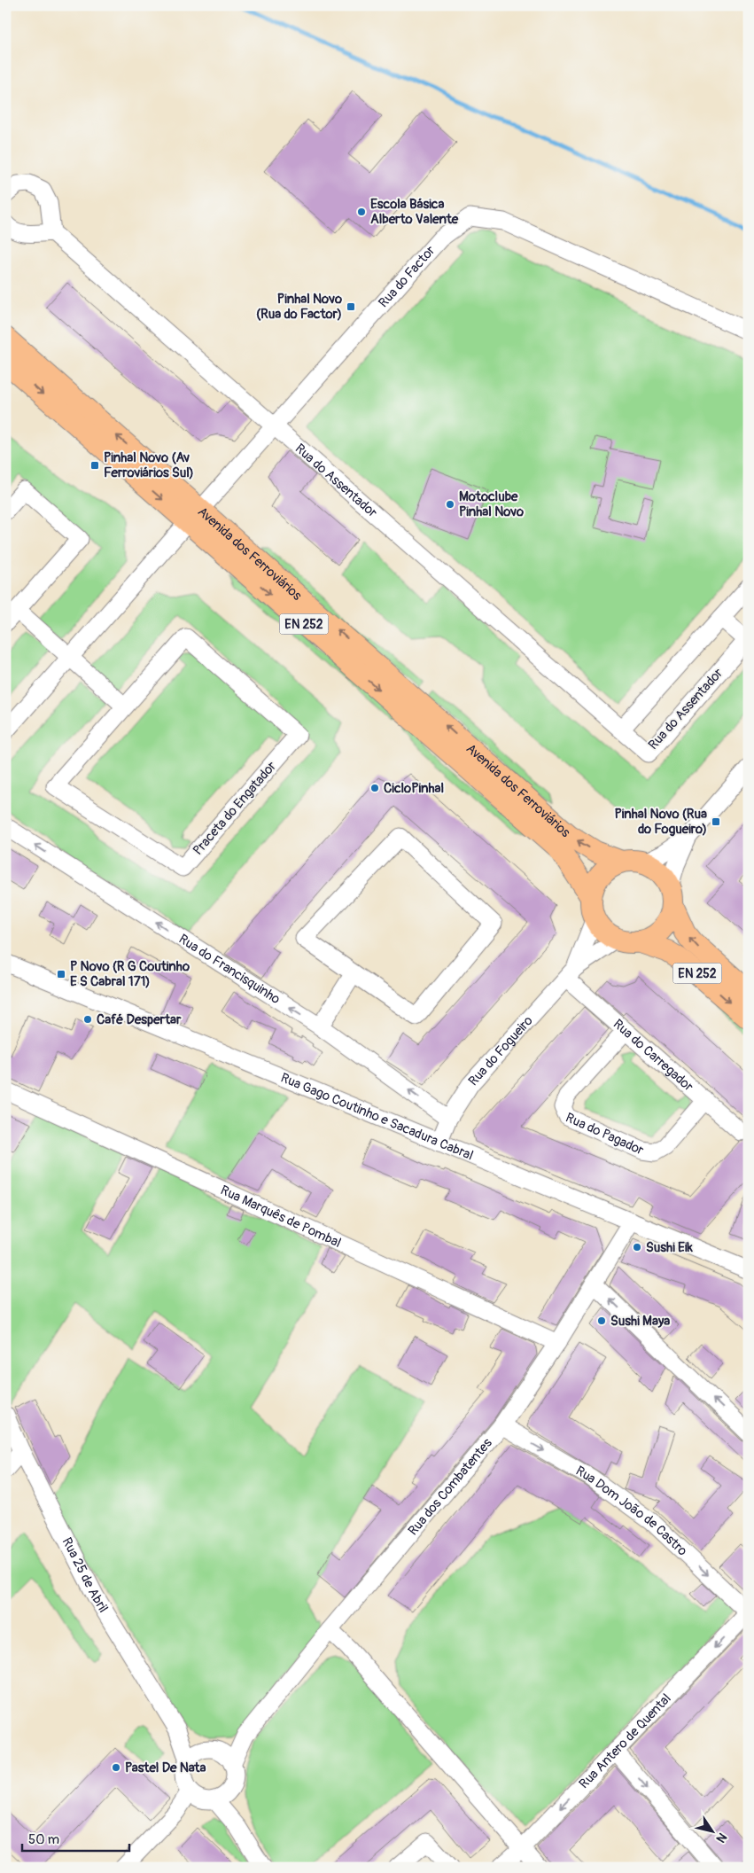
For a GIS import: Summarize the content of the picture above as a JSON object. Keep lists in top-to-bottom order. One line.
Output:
{"streets":{"main road":["Avenida dos Ferroviários","EN 252"],"street":["Rua do Factor","Rua do Assentador","Praceta do Engatador","Rua do Francisquinho","Rua do Fogueiro","Rua do Carregador","Rua Gago Coutinho e Sacadura Cabral","Rua do Pagador","Rua Marquês de Pombal","Rua dos Combatentes","Rua Dom João de Castro","Rua 25 de Abril","Rua Antero de Quental"]},"crossings":[["Rua do Factor","Rua do Assentador"],["Rua do Factor","Avenida dos Ferroviários"],["Avenida dos Ferroviários","EN 252"],["Avenida dos Ferroviários","Rua do Fogueiro"],["EN 252","Rua do Fogueiro"],["Rua do Francisquinho","Rua do Fogueiro"],["Rua do Fogueiro","Rua do Carregador"],["Rua do Fogueiro","Rua Gago Coutinho e Sacadura Cabral"],["Rua do Carregador","Rua do Pagador"],["Rua Gago Coutinho e Sacadura Cabral","Rua dos Combatentes"],["Rua Marquês de Pombal","Rua dos Combatentes"],["Rua dos Combatentes","Rua Dom João de Castro"],["Rua dos Combatentes","Rua 25 de Abril"],["Rua Dom João de Castro","Rua Antero de Quental"]],"one_way":["Rua do Francisquinho","Rua Antero de Quental"],"places":{"other":["Escola Básica Alberto Valente","Motoclube Pinhal Novo","CicloPinhal","Café Despertar","Sushi Eik","Sushi Maya","Pastel De Nata"],"transit":["Pinhal Novo (Rua do Factor)","Pinhal Novo (Av Ferroviários Sul)","Pinhal Novo (Rua do Fogueiro)","P Novo (R G Coutinho E S Cabral 171)"]},"scale_bar":"50 m","north":"bottom right"}
